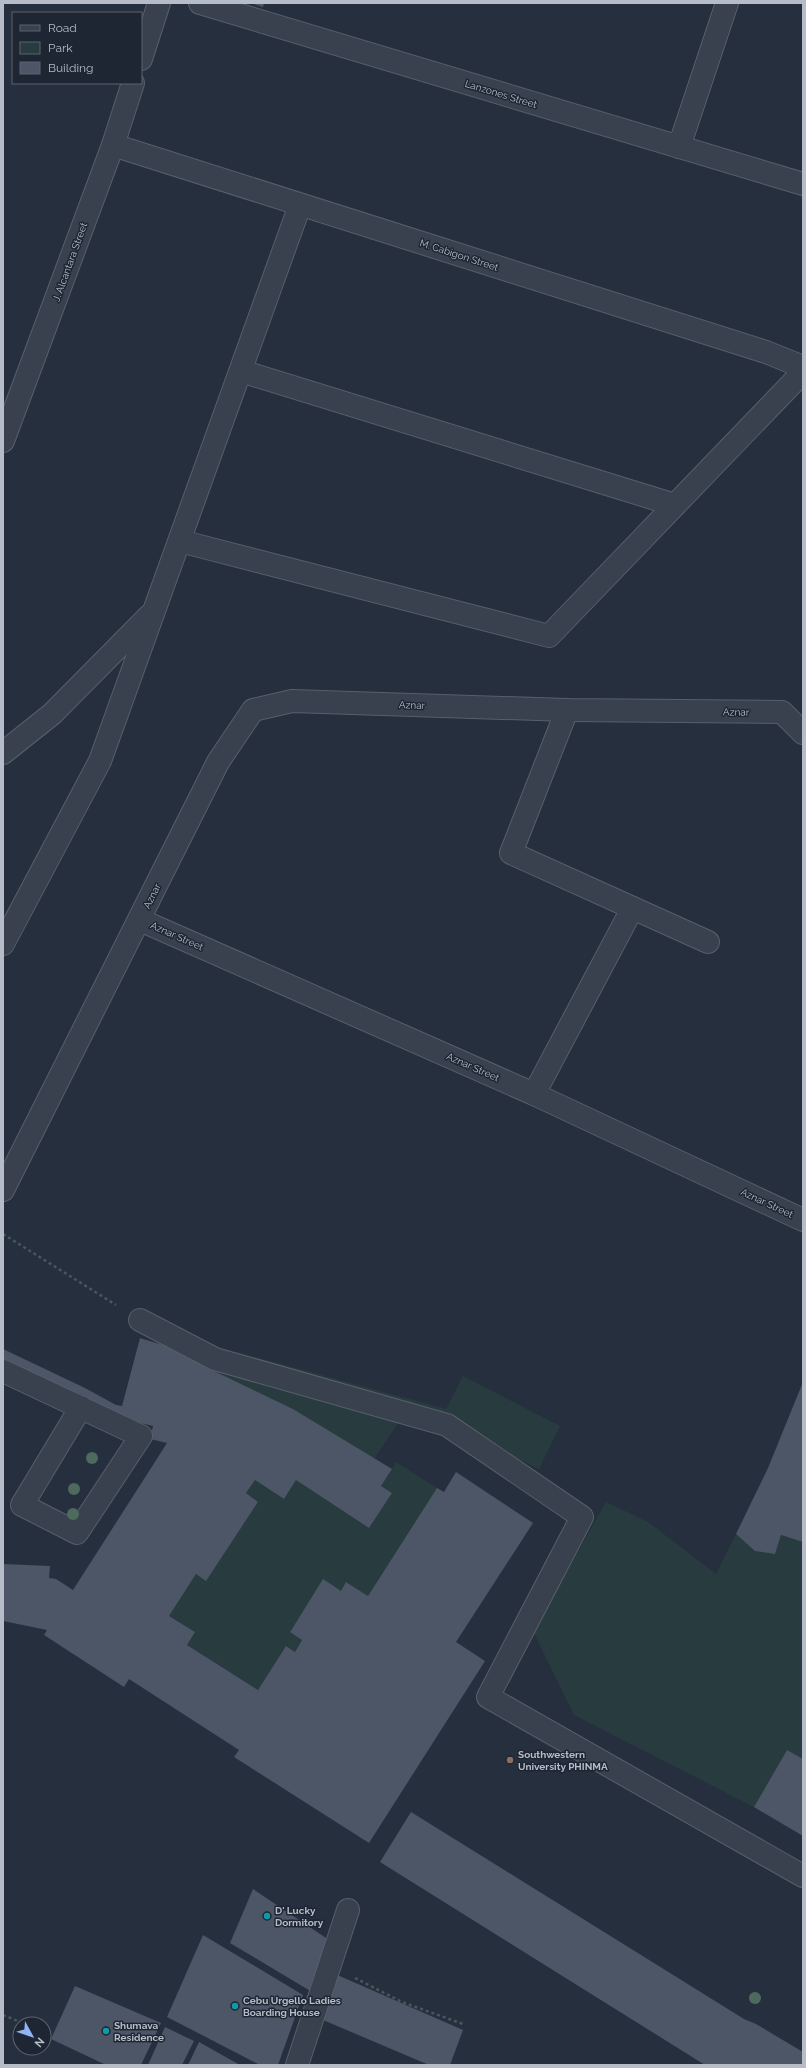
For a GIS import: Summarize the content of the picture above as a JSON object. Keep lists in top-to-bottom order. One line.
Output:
{"streets":{"street":["Lanzones Street","M. Cabigon Street","J. Alcantara Street","Aznar","Aznar Street"]},"crossings":[["M. Cabigon Street","J. Alcantara Street"],["Aznar","Aznar Street"]],"places":["Southwestern University PHINMA","D' Lucky Dormitory","Cebu Urgello Ladies Boarding House","Shumava Residence"],"legend":["Road","Park","Building"],"north":"bottom right"}
